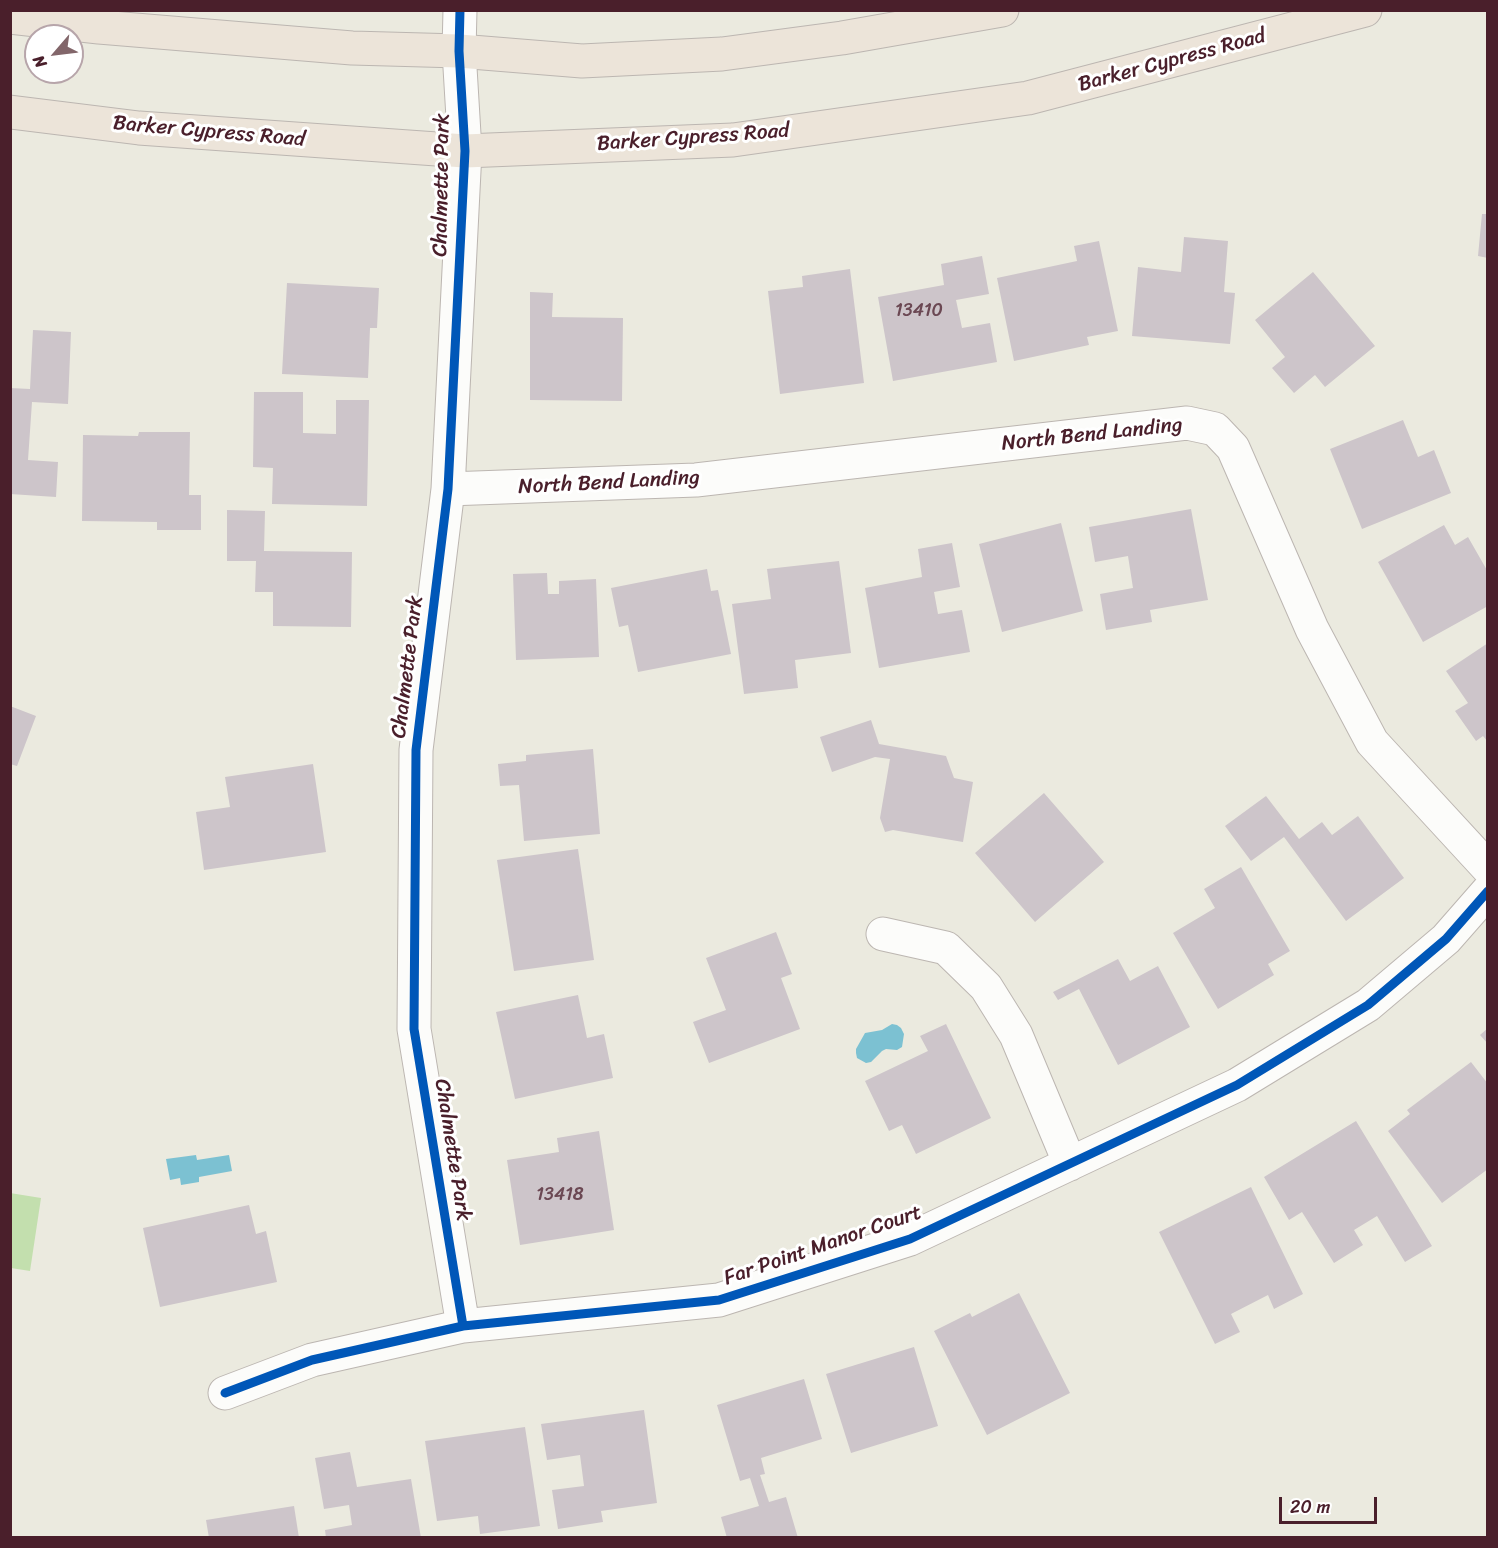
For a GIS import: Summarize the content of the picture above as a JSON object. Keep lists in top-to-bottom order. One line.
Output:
{"streets":{"main road":["Barker Cypress Road"],"street":["Chalmette Park","North Bend Landing","Far Point Manor Court"]},"crossings":[["Barker Cypress Road","Chalmette Park"],["Chalmette Park","North Bend Landing"],["Chalmette Park","Far Point Manor Court"]],"house_numbers":["13410","13418"],"scale_bar":"20 m","north":"bottom left"}
